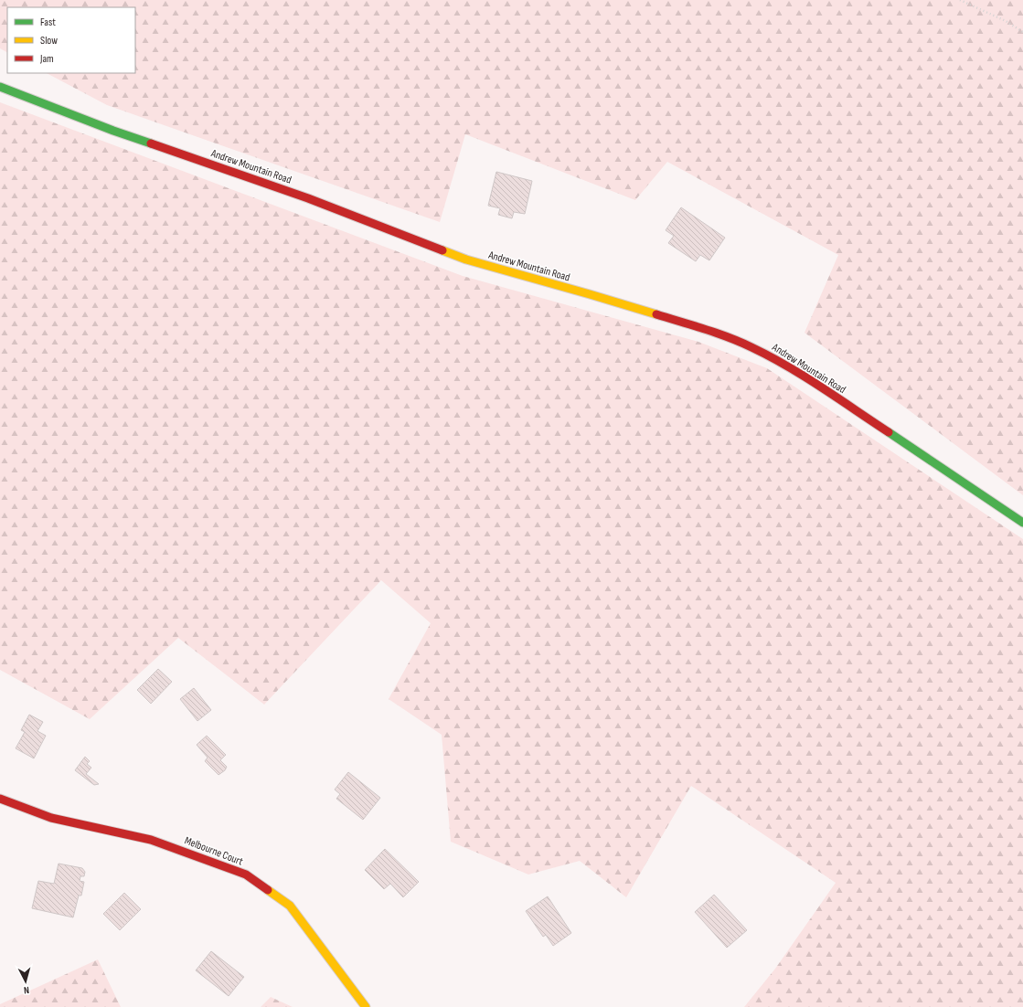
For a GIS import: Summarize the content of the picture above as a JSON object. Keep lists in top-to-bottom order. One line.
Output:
{"streets":{"street":["Andrew Mountain Road","Melbourne Court"]},"legend":["Fast","Slow","Jam"],"north":"bottom"}
